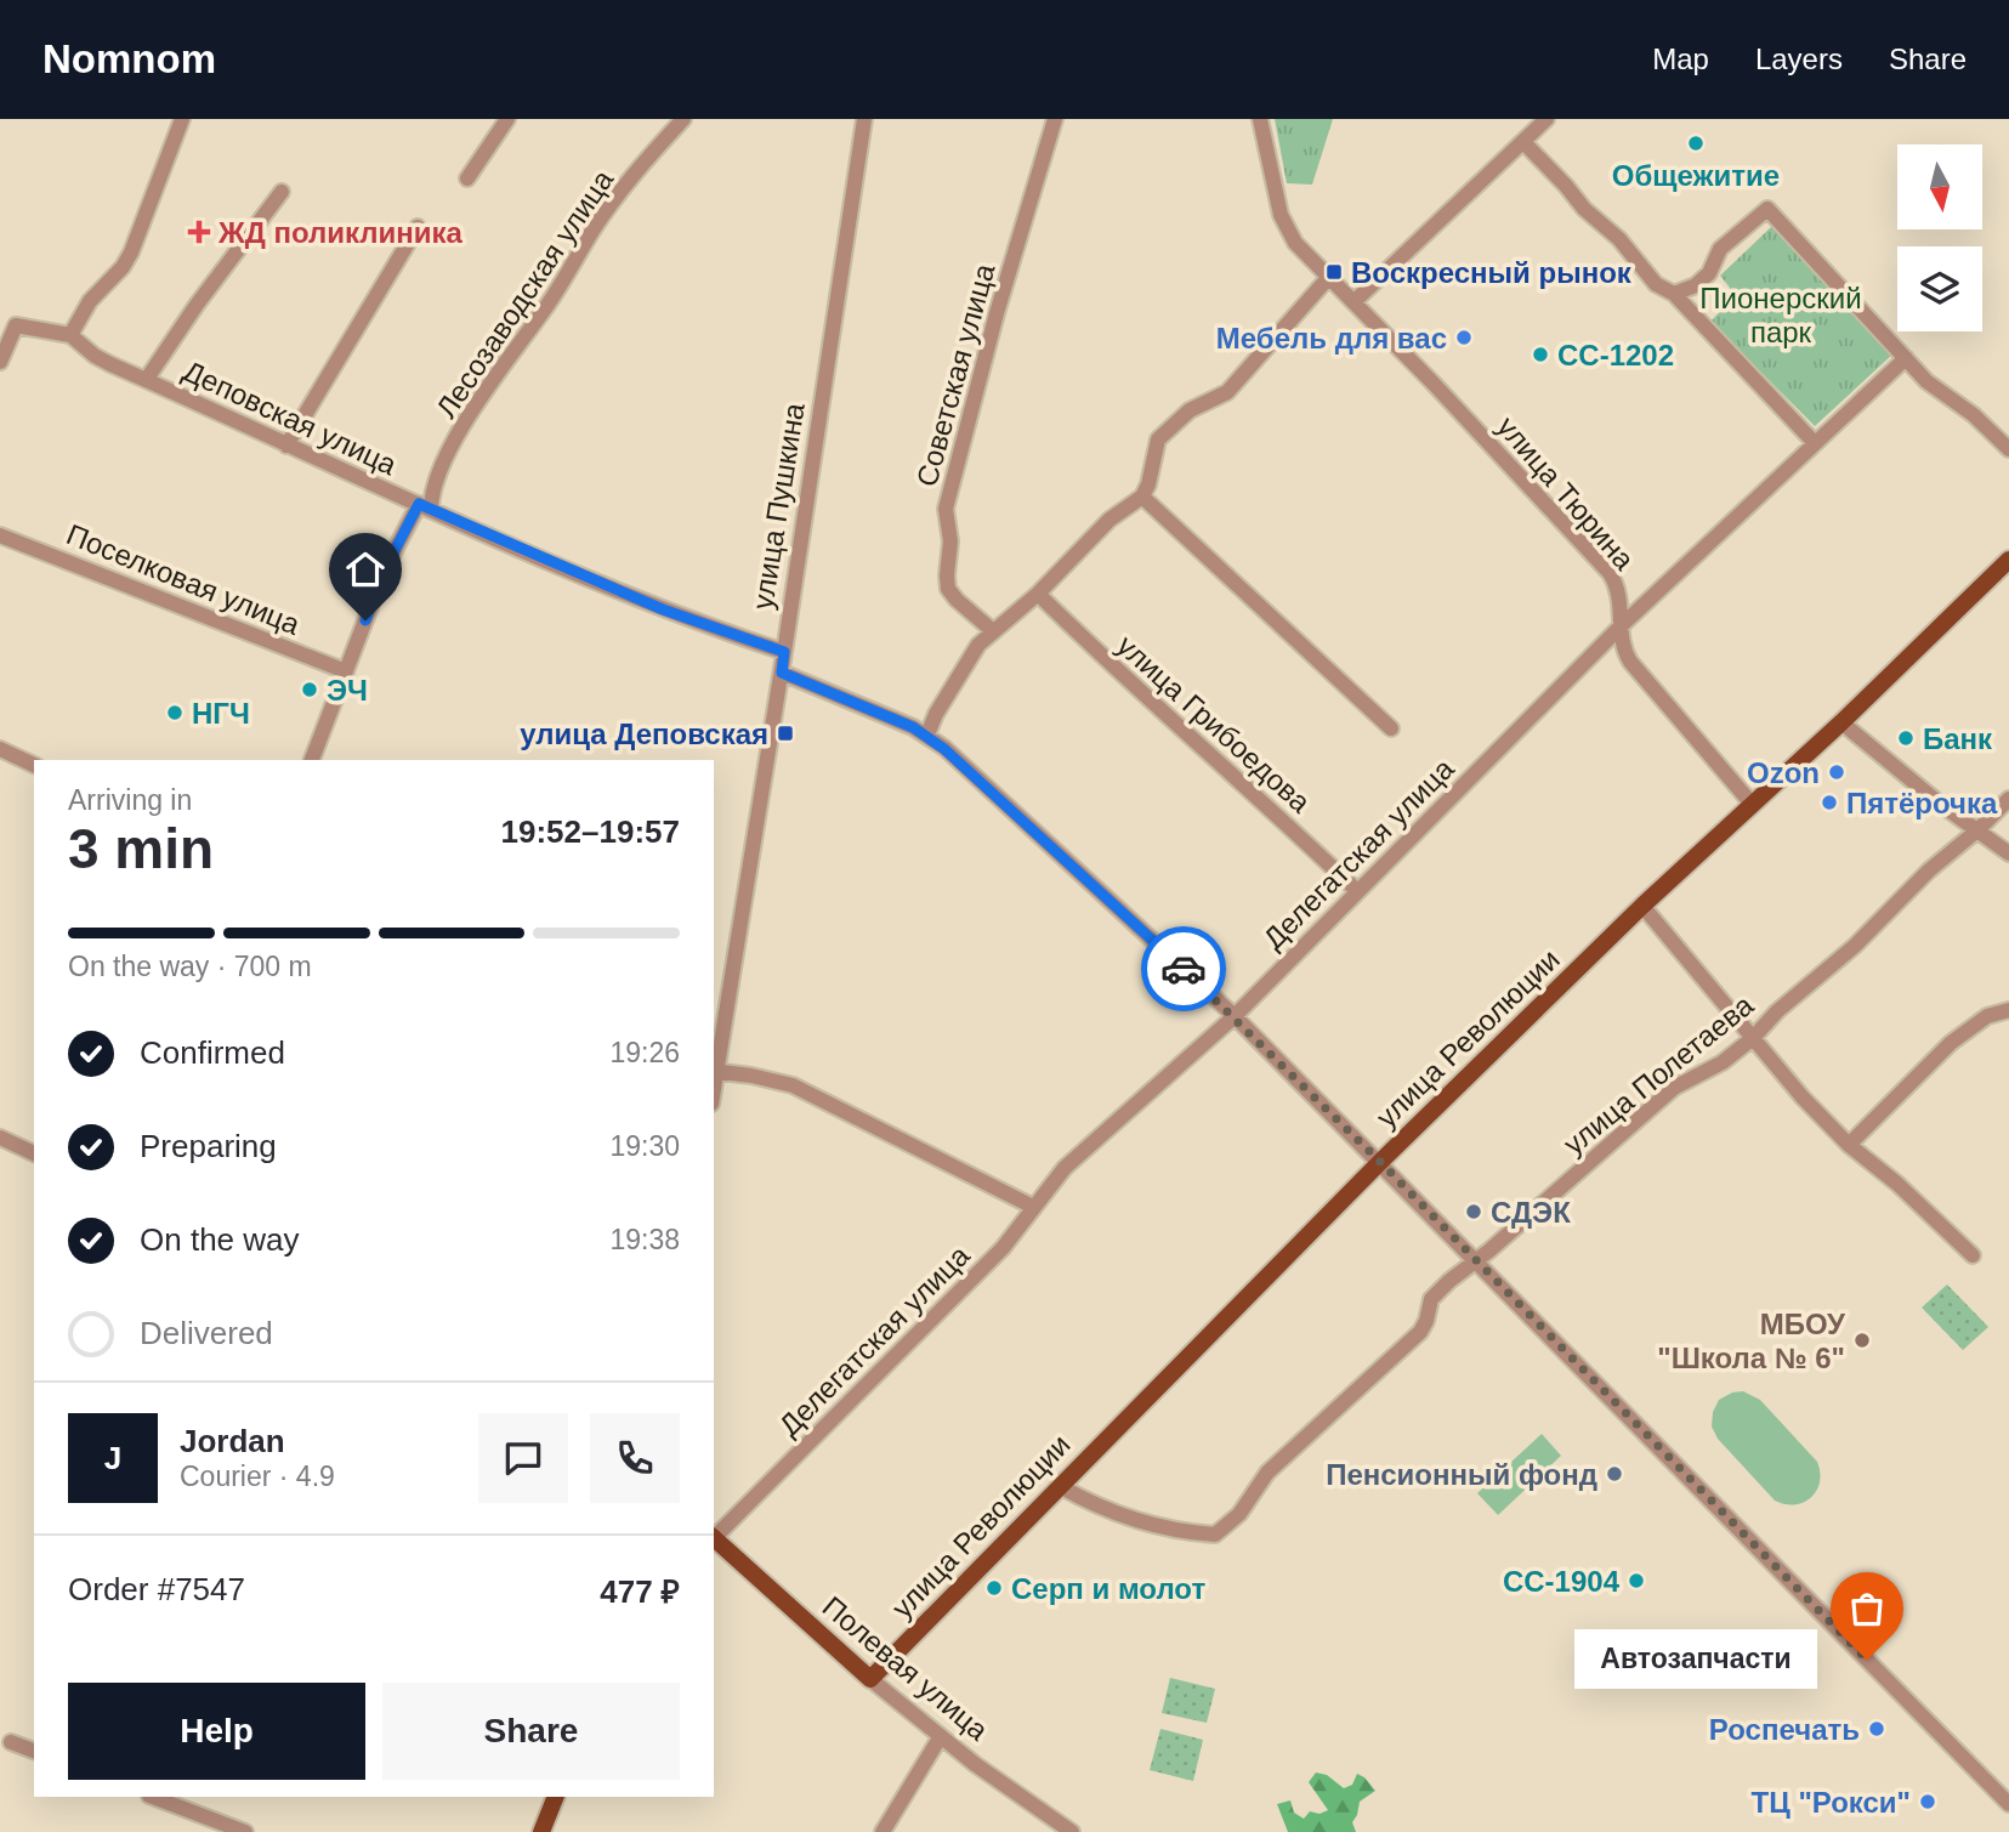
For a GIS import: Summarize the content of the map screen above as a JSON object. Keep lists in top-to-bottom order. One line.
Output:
{"streets":{"main road":["улица Революции","Полевая улица"],"street":["Лесозаводская улица","Советская улица","Деповская улица","улица Тюрина","улица Пушкина","Поселковая улица","улица Грибоедова","Делегатская улица","улица Полетаева"]},"crossings":[["Лесозаводская улица","Деповская улица"],["Лесозаводская улица","Поселковая улица"],["Деповская улица","улица Пушкина"],["улица Тюрина","Делегатская улица"],["улица Тюрина","улица Революции"],["улица Грибоедова","Делегатская улица"],["улица Революции","улица Полетаева"],["улица Революции","Полевая улица"]],"parks":["Пионерский парк"],"places":{"other":["Общежитие","Мебель для вас","СС-1202","ЭЧ","НГЧ","Банк","Ozon","Пятёрочка","СДЭК","МБОУ \"Школа № 6\"","Пенсионный фонд","СС-1904","Серп и молот","Автозапчасти","Роспечать","ТЦ \"Рокси\""],"health":["ЖД поликлиника"],"transit":["Воскресный рынок","улица Деповская"]},"north":"bottom","page":{"header":"Nomnom","nav":["Map","Layers","Share"],"heading":["3 min","Arriving in","19:52–19:57"],"panel":["Jordan","Courier · 4.9","Order #7547","477 ₽"],"bar":"On the way · 700 m","list":[["Confirmed","19:26"],["Preparing","19:30"],["On the way","19:38"],"Delivered"],"round":"J","bubble":"Автозапчасти","buttons":["Help","Share"]}}
